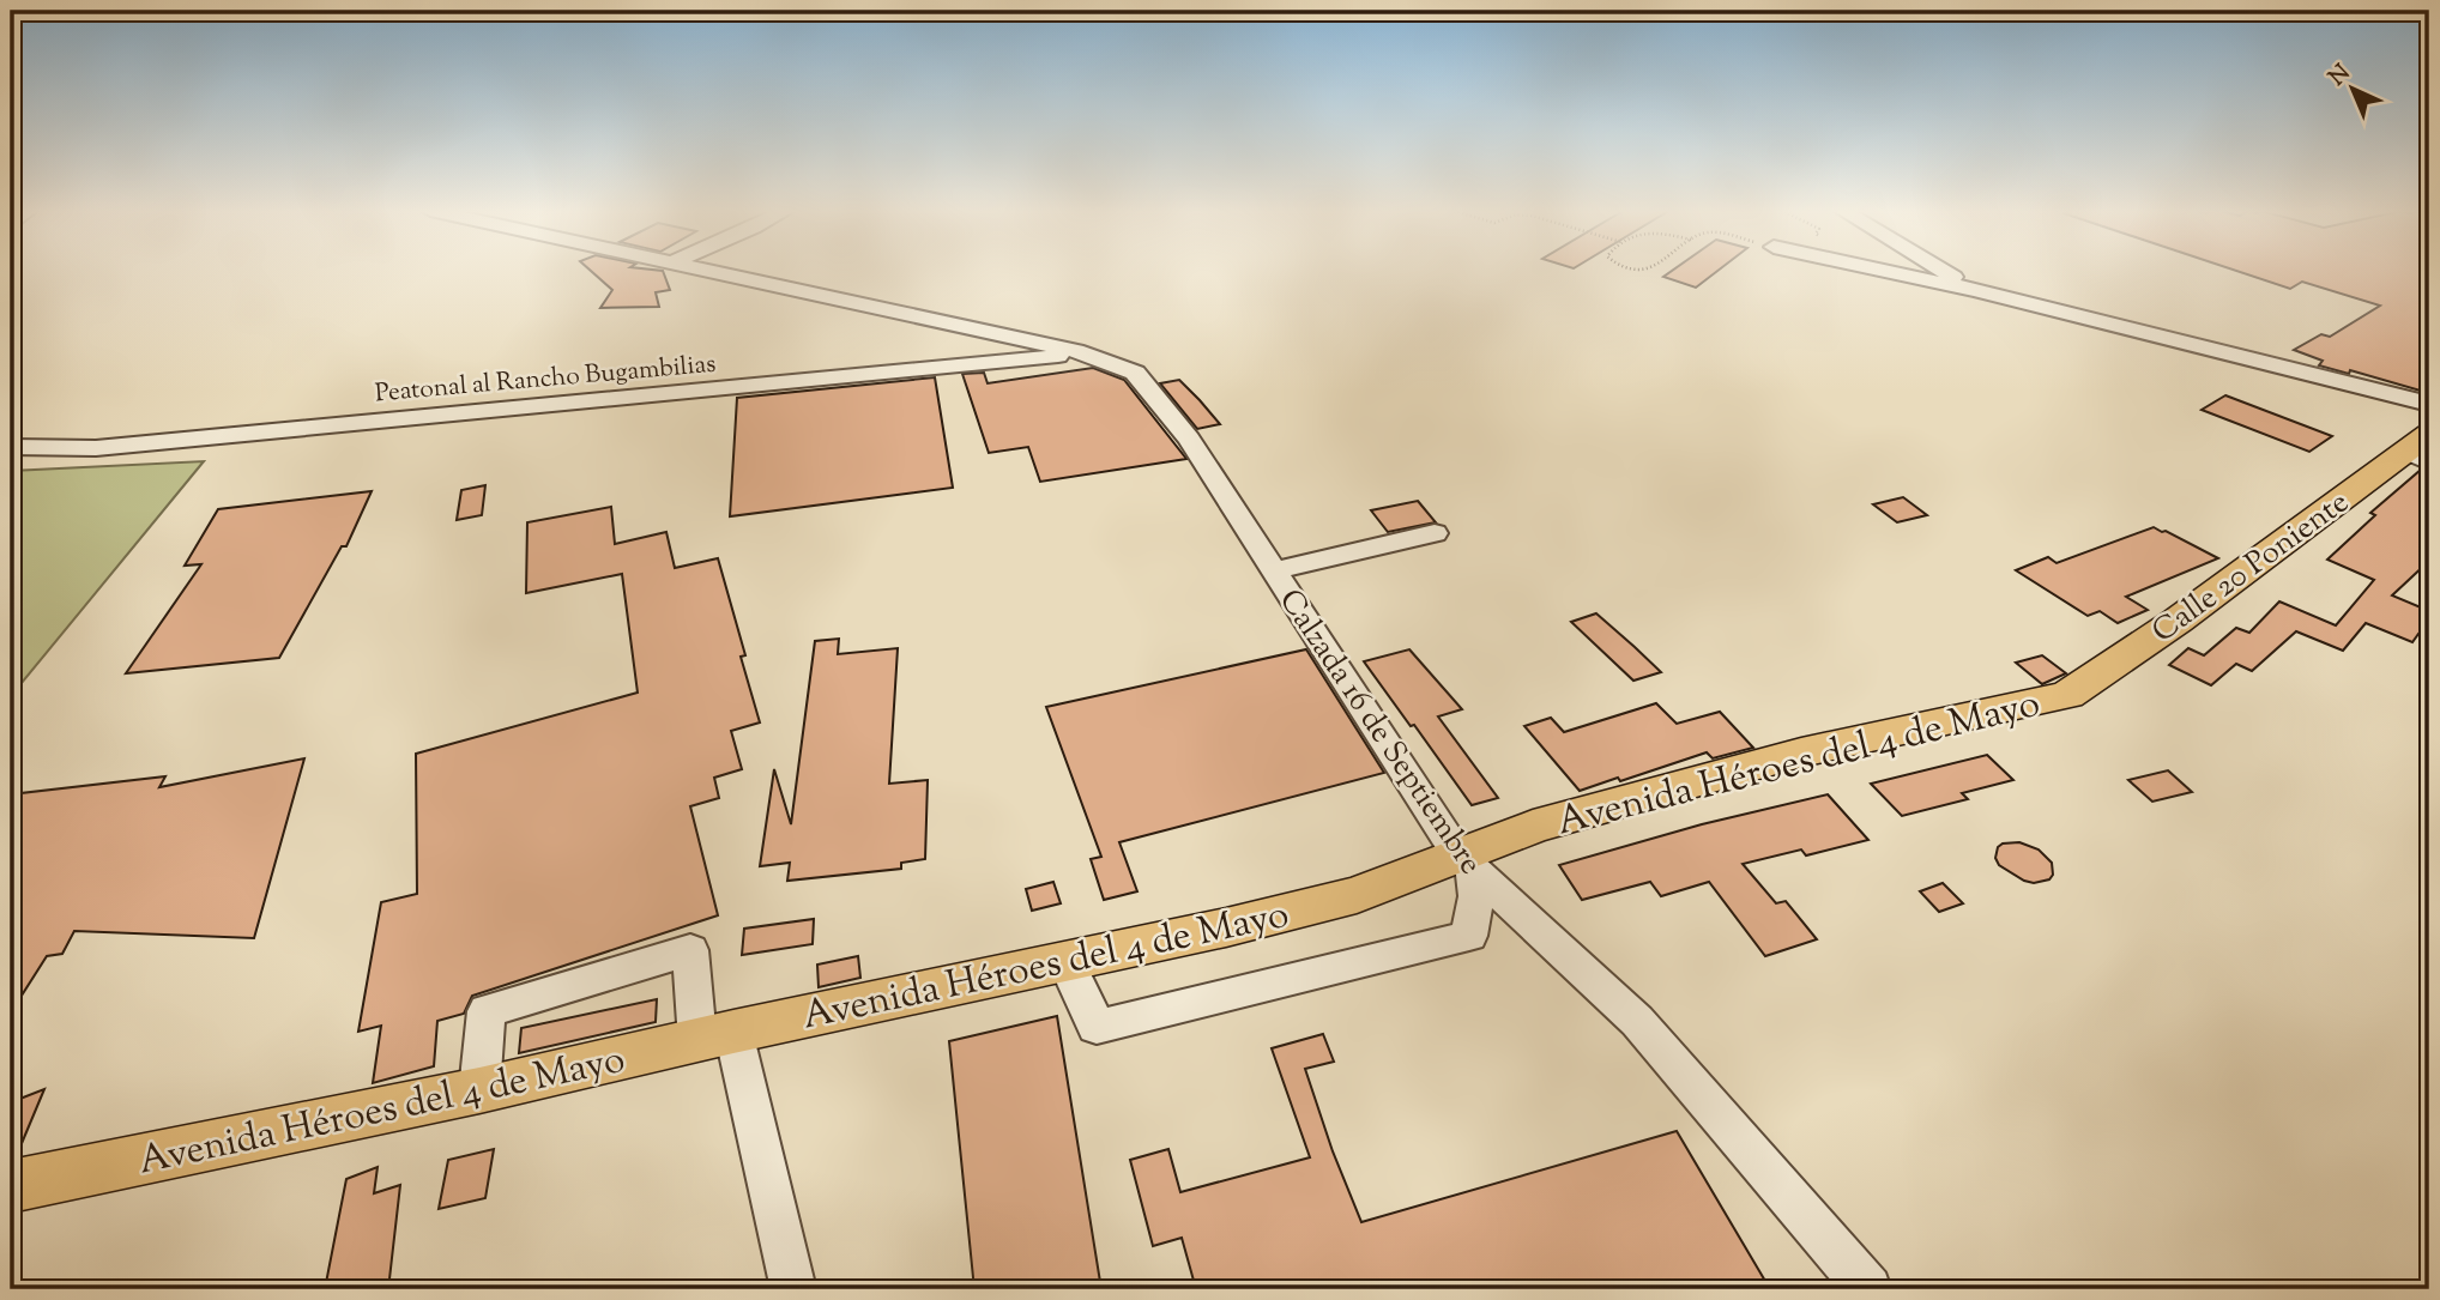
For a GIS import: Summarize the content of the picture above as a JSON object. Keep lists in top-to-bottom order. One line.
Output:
{"streets":{"main road":["Calle 20 Poniente","Avenida Héroes del 4 de Mayo"],"street":["Peatonal al Rancho Bugambilias","Calzada 16 de Septiembre"]},"crossings":[["Peatonal al Rancho Bugambilias","Calzada 16 de Septiembre"],["Calle 20 Poniente","Avenida Héroes del 4 de Mayo"],["Calzada 16 de Septiembre","Avenida Héroes del 4 de Mayo"]],"north":"top left"}
